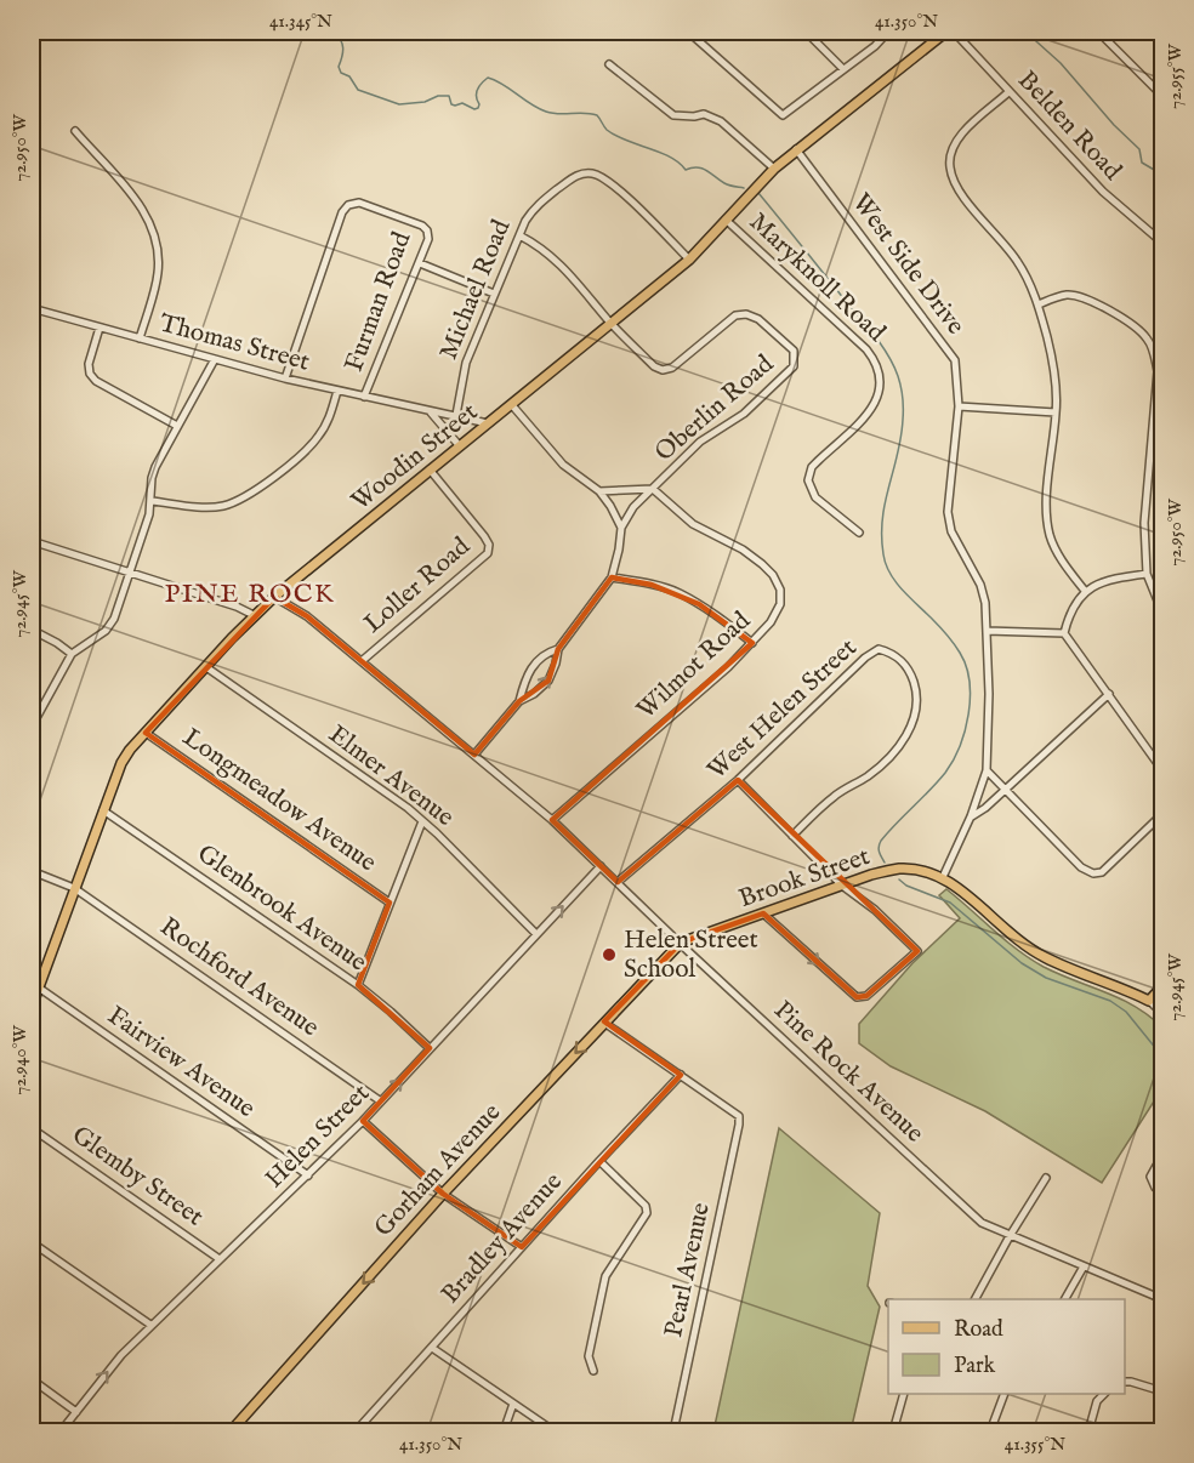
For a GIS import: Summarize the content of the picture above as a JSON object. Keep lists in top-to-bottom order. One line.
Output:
{"streets":{"main road":["Woodin Street","Brook Street","Gorham Avenue"],"street":["Belden Road","West Side Drive","Maryknoll Road","Michael Road","Furman Road","Thomas Street","Oberlin Road","Loller Road","Wilmot Road","West Helen Street","Elmer Avenue","Longmeadow Avenue","Glenbrook Avenue","Rochford Avenue","Fairview Avenue","Pine Rock Avenue","Helen Street","Glemby Street","Bradley Avenue","Pearl Avenue"]},"crossings":[["West Side Drive","Woodin Street"],["West Side Drive","Brook Street"],["Maryknoll Road","Woodin Street"],["Michael Road","Thomas Street"],["Michael Road","Oberlin Road"],["Michael Road","Woodin Street"],["Furman Road","Thomas Street"],["Thomas Street","Woodin Street"],["Oberlin Road","Woodin Street"],["Oberlin Road","Wilmot Road"],["Oberlin Road","Pine Rock Avenue"],["Woodin Street","Loller Road"],["Woodin Street","Elmer Avenue"],["Woodin Street","Longmeadow Avenue"],["Woodin Street","Glenbrook Avenue"],["Woodin Street","Rochford Avenue"],["Woodin Street","Fairview Avenue"],["Woodin Street","Pine Rock Avenue"],["Loller Road","Pine Rock Avenue"],["Wilmot Road","Pine Rock Avenue"],["West Helen Street","Pine Rock Avenue"],["Elmer Avenue","Helen Street"],["Brook Street","Pine Rock Avenue"],["Brook Street","Gorham Avenue"],["Glenbrook Avenue","Helen Street"],["Rochford Avenue","Helen Street"],["Fairview Avenue","Helen Street"],["Pine Rock Avenue","Helen Street"],["Pine Rock Avenue","Gorham Avenue"],["Helen Street","Glemby Street"],["Bradley Avenue","Pearl Avenue"]],"one_way":["Helen Street","Gorham Avenue"],"districts":["PINE ROCK"],"places":["Helen Street School"],"legend":["Road","Park"],"coordinates":["41.345°N","41.350°N","72.955°W","72.950°W","72.945°W","72.940°W","41.355°N"]}
